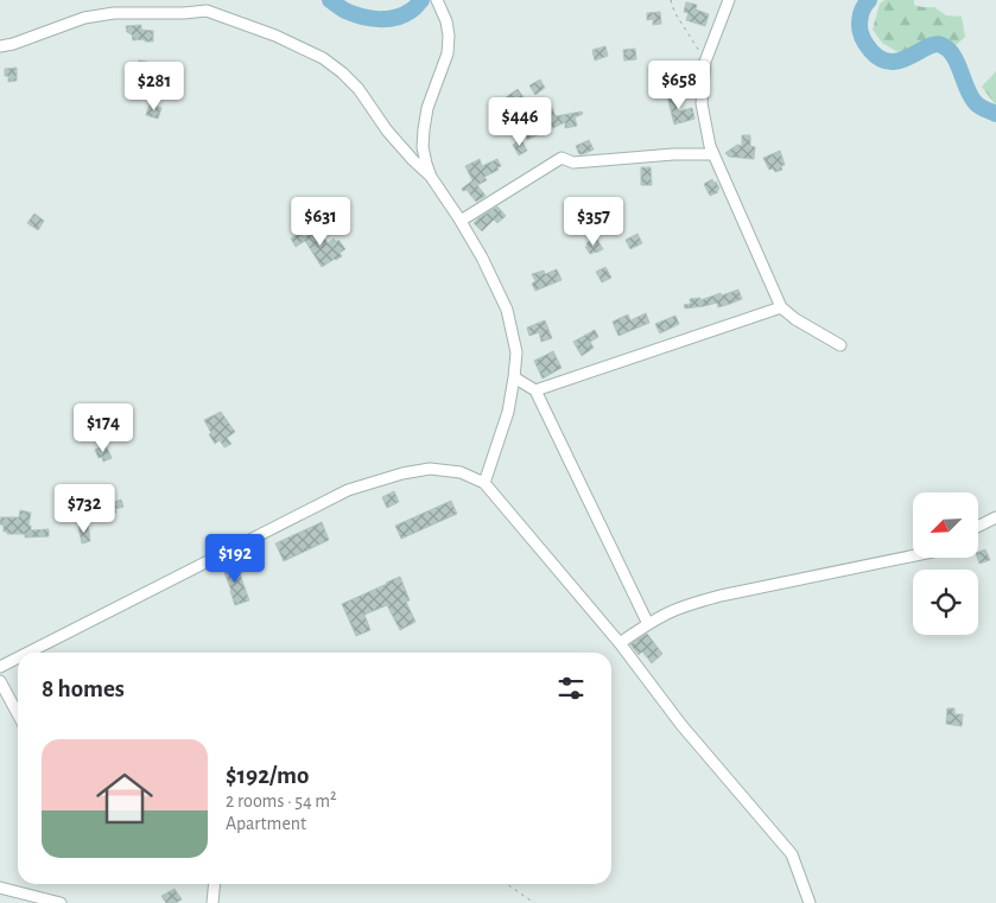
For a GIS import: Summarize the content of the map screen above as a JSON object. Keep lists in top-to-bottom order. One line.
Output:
{"north":"bottom left","page":{"price":["$658","$281","$446","$631","$357","$174","$732","$192"],"heading":"8 homes","list":[{"name":"$192/mo","note":"2 rooms · 54 m² · Apartment"}]}}
